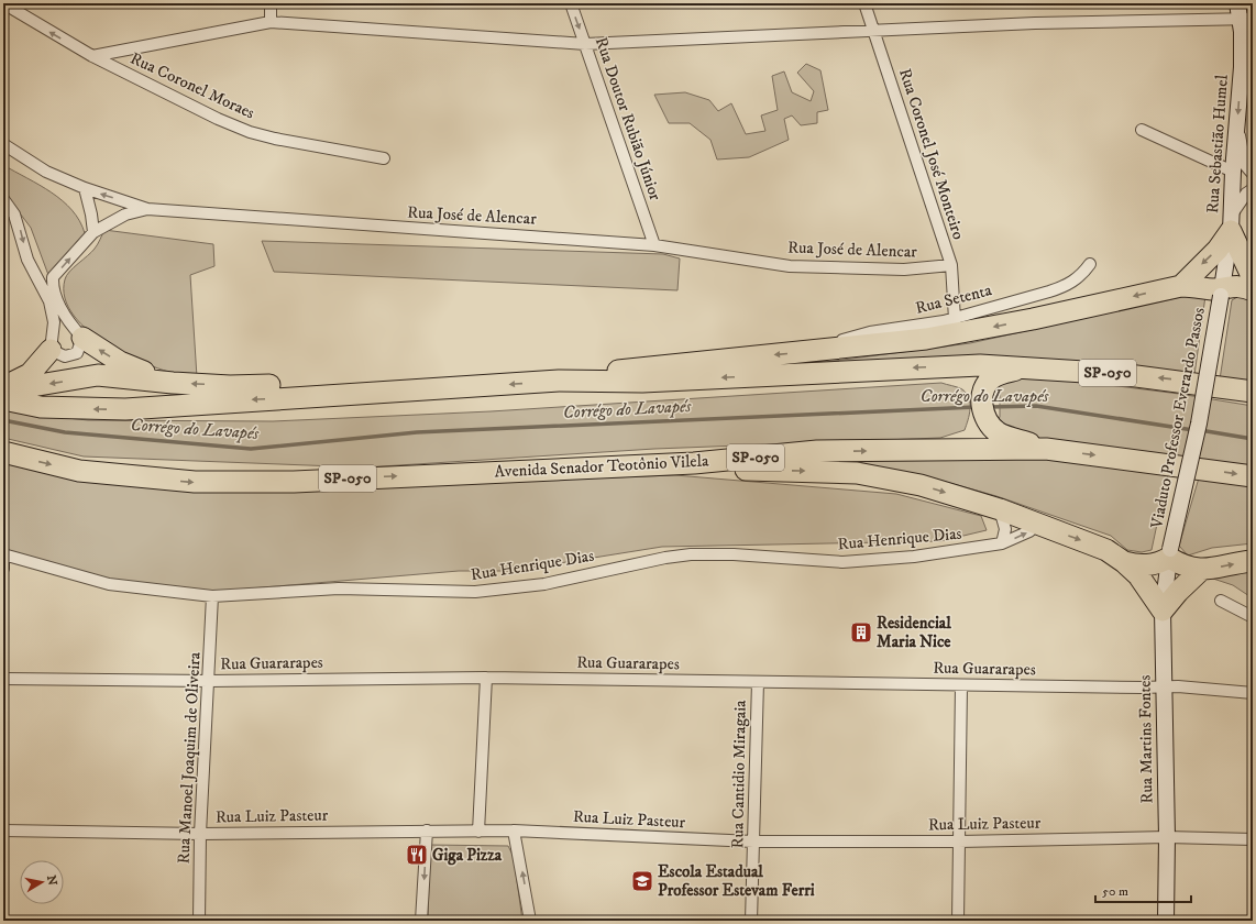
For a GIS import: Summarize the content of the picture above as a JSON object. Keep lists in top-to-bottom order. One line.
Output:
{"streets":{"highway":["SP-050","Avenida Senador Teotônio Vilela"],"street":["Rua Coronel Moraes","Rua Doutor Rubião Júnior","Rua Sebastião Humel","Rua Coronel José Monteiro","Rua José de Alencar","Rua Setenta","Viaduto Professor Everardo Passos","Rua Henrique Dias","Rua Guararapes","Rua Martins Fontes","Rua Manoel Joaquim de Oliveira","Rua Cantidio Miragaia","Rua Luiz Pasteur"]},"crossings":[["Rua Doutor Rubião Júnior","Rua José de Alencar"],["Rua Sebastião Humel","Viaduto Professor Everardo Passos"],["Rua Coronel José Monteiro","Rua José de Alencar"],["Rua Coronel José Monteiro","Rua Setenta"],["Viaduto Professor Everardo Passos","Rua Martins Fontes"],["Rua Henrique Dias","Rua Manoel Joaquim de Oliveira"],["Rua Guararapes","Rua Martins Fontes"],["Rua Guararapes","Rua Manoel Joaquim de Oliveira"],["Rua Guararapes","Rua Cantidio Miragaia"],["Rua Martins Fontes","Rua Luiz Pasteur"],["Rua Manoel Joaquim de Oliveira","Rua Luiz Pasteur"],["Rua Cantidio Miragaia","Rua Luiz Pasteur"]],"one_way":["Rua Sebastião Humel"],"water":["Corrégo do Lavapés"],"places":{"building":["Residencial Maria Nice"],"restaurant":["Giga Pizza"],"school or university":["Escola Estadual Professor Estevam Ferri"]},"scale_bar":"50 m","north":"right"}
